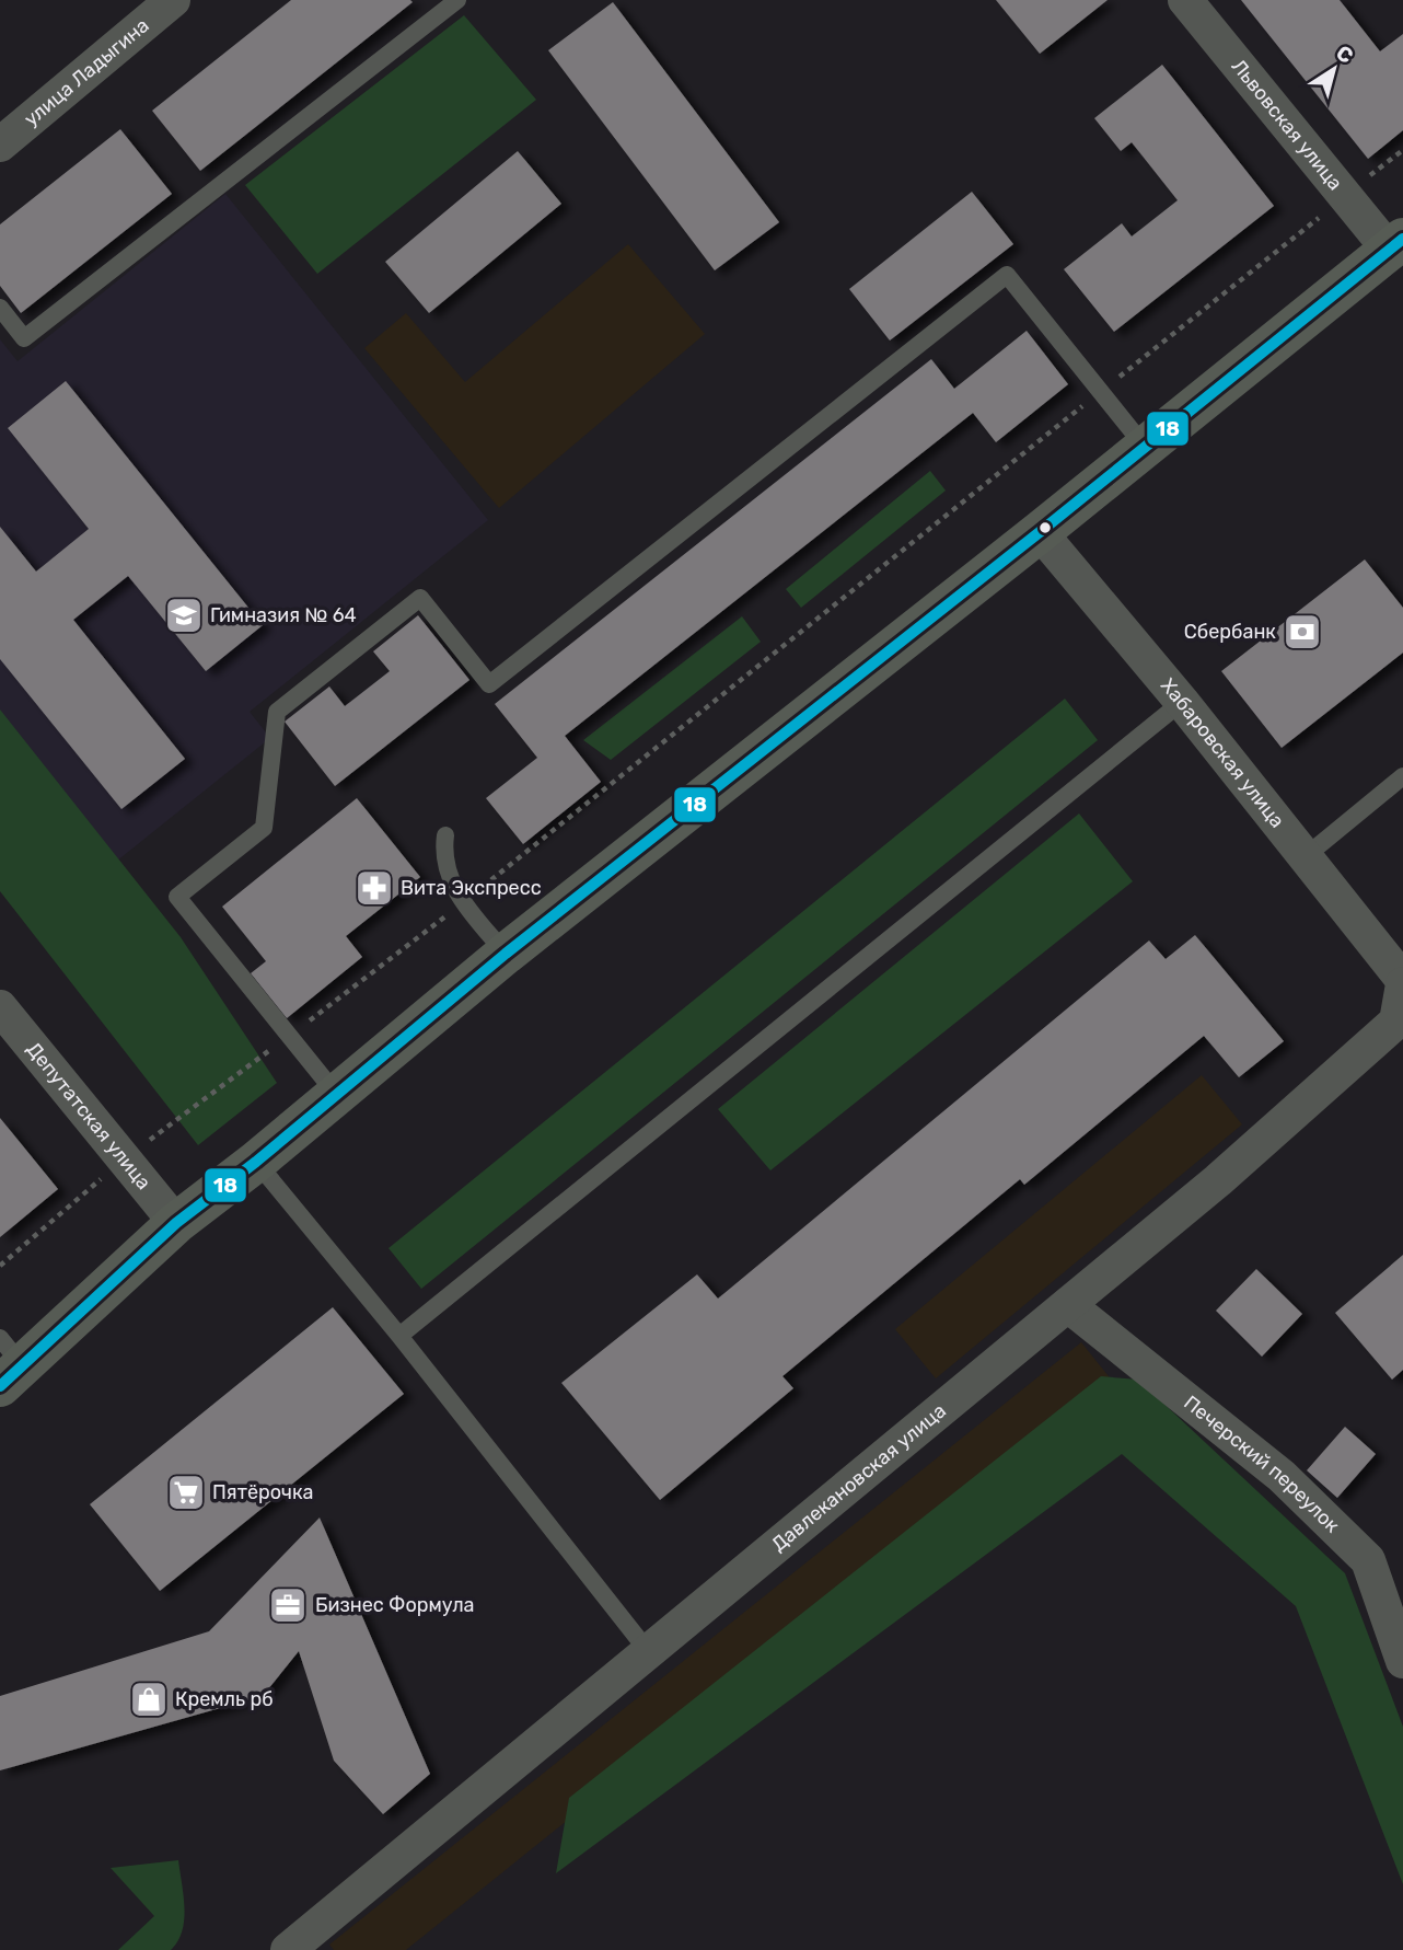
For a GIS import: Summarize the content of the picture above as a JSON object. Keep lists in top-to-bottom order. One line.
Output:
{"streets":{"street":["улица Ладыгина","Львовская улица","Хабаровская улица","Депутатская улица","Печерский переулок","Давлекановская улица"]},"crossings":[["Хабаровская улица","Давлекановская улица"],["Печерский переулок","Давлекановская улица"]],"places":{"school or university":["Гимназия № 64"],"bank":["Сбербанк"],"pharmacy":["Вита Экспресс"],"supermarket":["Пятёрочка"],"office":["Бизнес Формула"],"shop":["Кремль рб"]},"lines":["transit line 18"],"north":"top right"}
